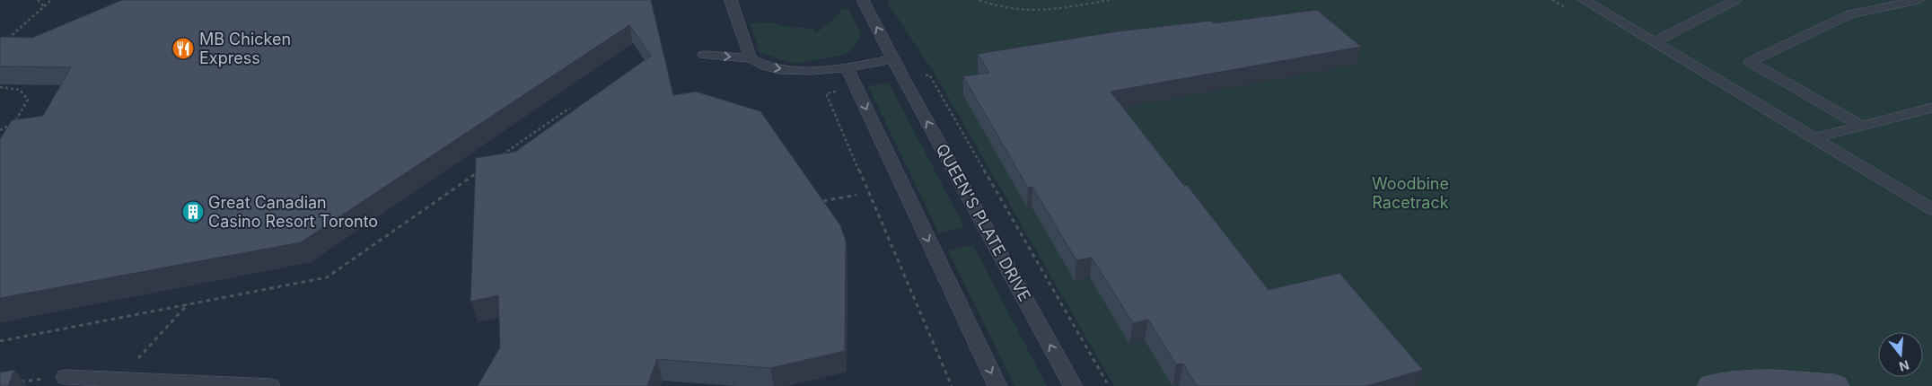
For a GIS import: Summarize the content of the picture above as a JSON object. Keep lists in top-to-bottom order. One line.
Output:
{"streets":{"lane":["QUEEN'S PLATE DRIVE"]},"parks":["Woodbine Racetrack"],"places":{"restaurant":["MB Chicken Express"],"building":["Great Canadian Casino Resort Toronto"]},"north":"bottom"}
